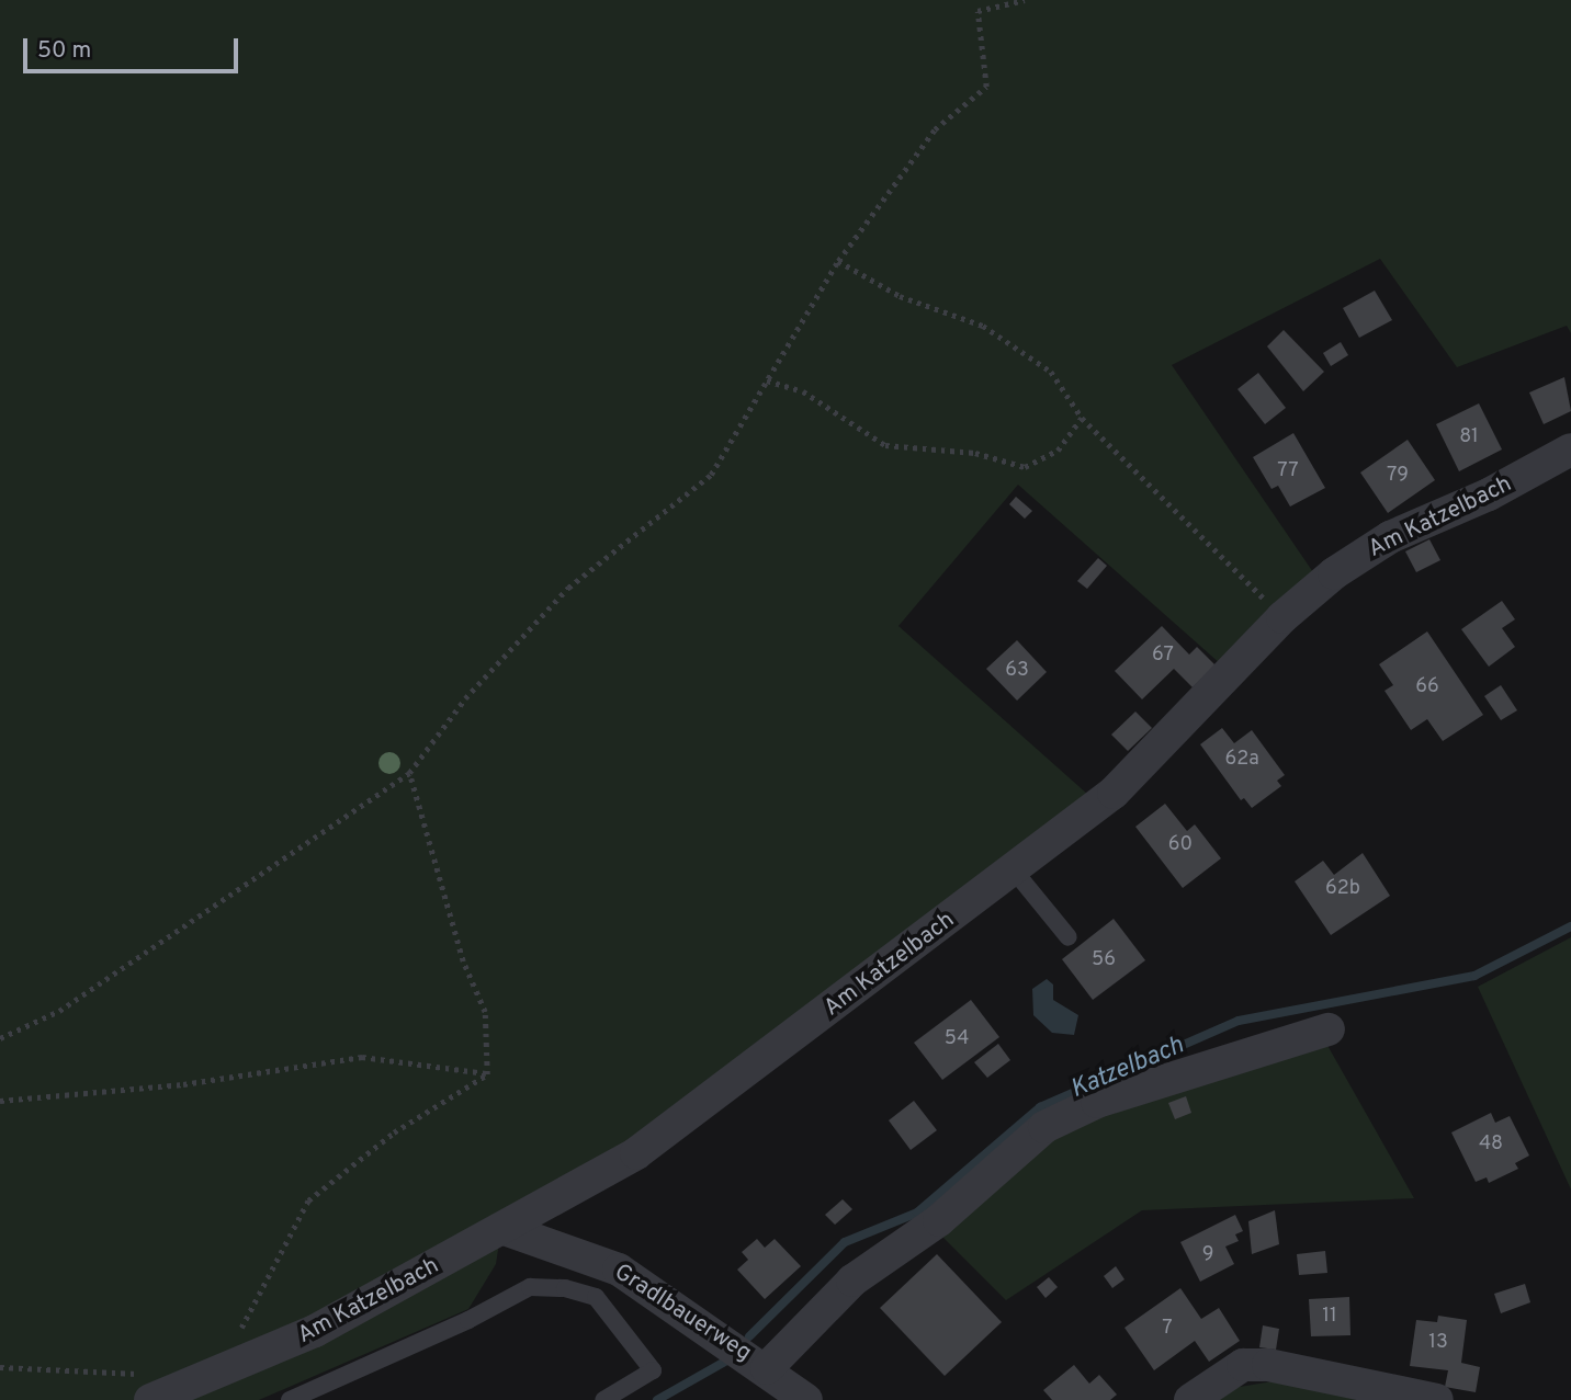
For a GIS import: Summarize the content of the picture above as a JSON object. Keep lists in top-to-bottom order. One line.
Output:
{"streets":{"street":["Am Katzelbach","Gradlbauerweg"]},"crossings":[["Am Katzelbach","Gradlbauerweg"]],"water":["Katzelbach"],"house_numbers":["81","77","79","67","63","66","62a","60","62b","56","54","48","9","11","7","13"],"scale_bar":"50 m"}
